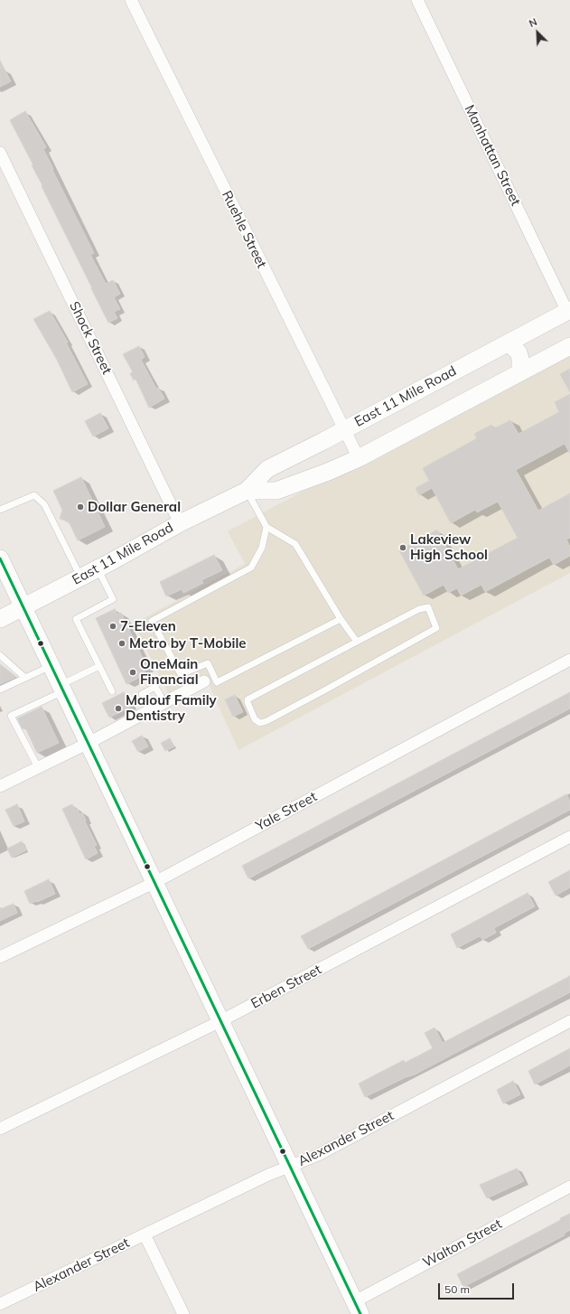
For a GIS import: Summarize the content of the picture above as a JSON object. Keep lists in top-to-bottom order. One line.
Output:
{"streets":{"main road":["East 11 Mile Road"],"street":["Manhattan Street","Ruehle Street","Shock Street","Yale Street","Erben Street","Alexander Street","Walton Street"]},"crossings":[["Manhattan Street","East 11 Mile Road"],["Ruehle Street","East 11 Mile Road"],["Shock Street","East 11 Mile Road"]],"places":["Dollar General","Lakeview High School","7-Eleven","Metro by T-Mobile","OneMain Financial","Malouf Family Dentistry"],"scale_bar":"50 m","north":"top left"}
